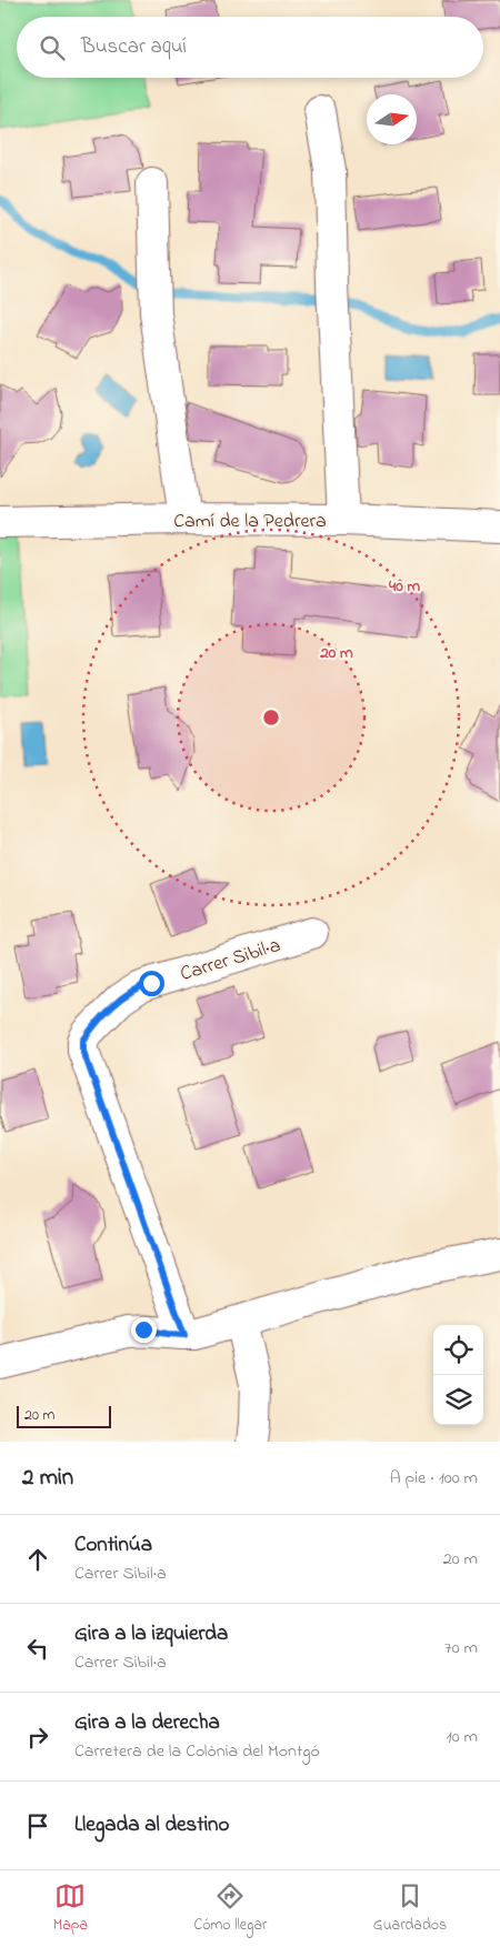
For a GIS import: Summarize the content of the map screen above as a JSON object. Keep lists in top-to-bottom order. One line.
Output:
{"streets":{"street":["Camí de la Pedrera","Carrer Sibil·a"]},"scale_bar":"20 m","north":"right","page":{"search":"Buscar aquí","scale":"20 m","heading":["2 min","A pie · 100 m"],"list":[["Continúa","Carrer Sibil·a","20 m"],["Gira a la izquierda","Carrer Sibil·a","70 m"],["Gira a la derecha","Carretera de la Colònia del Montgó","10 m"],"Llegada al destino"],"nav":["Mapa","Cómo llegar","Guardados"]},"rings":["40 m","20 m"]}
